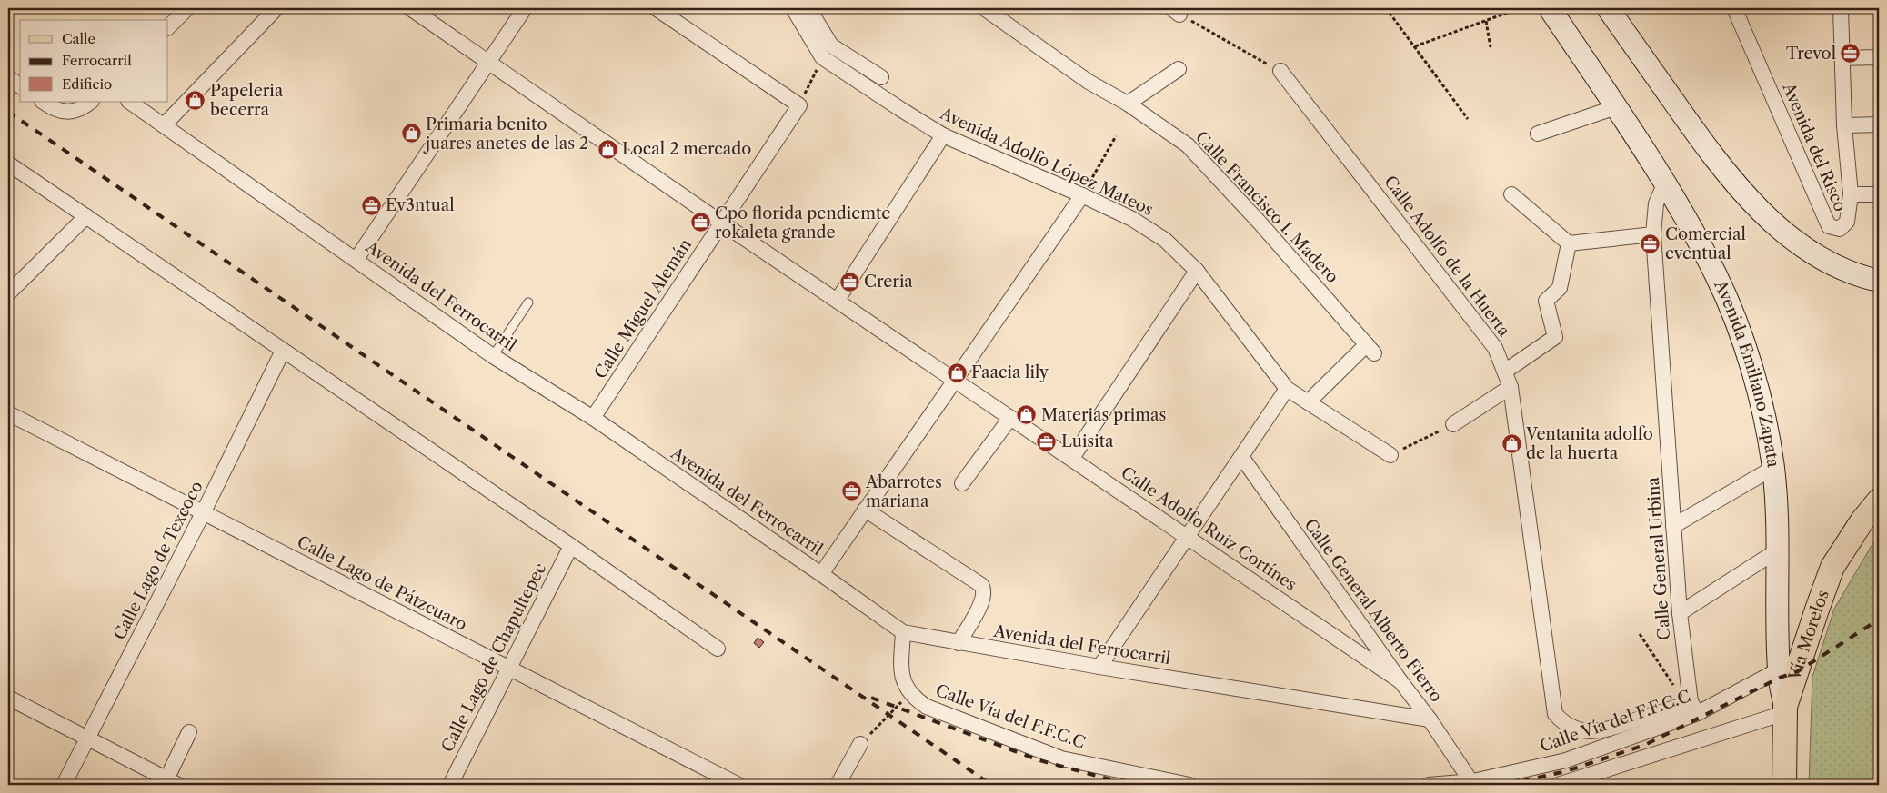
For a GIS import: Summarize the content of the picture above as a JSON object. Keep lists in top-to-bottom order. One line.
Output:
{"streets":{"main road":["Avenida Emiliano Zapata","Vía Morelos"],"street":["Avenida del Risco","Avenida Adolfo López Mateos","Calle Francisco I. Madero","Calle Adolfo de la Huerta","Avenida del Ferrocarril","Calle Miguel Alemán","Calle Adolfo Ruiz Cortínes","Calle General Urbina","Calle Lago de Texcoco","Calle Lago de Pátzcuaro","Calle General Alberto Fierro","Calle Lago de Chapultepec","Calle Vía del F.F.C.C"]},"crossings":[["Avenida Adolfo López Mateos","Calle Francisco I. Madero"],["Calle Adolfo de la Huerta","Calle General Urbina"],["Calle Adolfo de la Huerta","Calle Vía del F.F.C.C"],["Avenida del Ferrocarril","Calle Miguel Alemán"],["Avenida del Ferrocarril","Calle General Alberto Fierro"],["Avenida del Ferrocarril","Calle Vía del F.F.C.C"],["Calle Miguel Alemán","Calle Adolfo Ruiz Cortínes"],["Avenida Emiliano Zapata","Calle General Urbina"],["Avenida Emiliano Zapata","Vía Morelos"],["Avenida Emiliano Zapata","Calle Vía del F.F.C.C"],["Calle Adolfo Ruiz Cortínes","Calle General Alberto Fierro"],["Calle General Urbina","Calle Vía del F.F.C.C"],["Calle Lago de Texcoco","Calle Lago de Pátzcuaro"],["Calle Lago de Pátzcuaro","Calle Lago de Chapultepec"],["Calle General Alberto Fierro","Calle Vía del F.F.C.C"],["Vía Morelos","Calle Vía del F.F.C.C"]],"places":{"office":["Trevol","Ev3ntual","Cpo florida pendiemte rokaleta grande","Comercial eventual","Creria","Luisita","Abarrotes mariana"],"shop":["Papeleria becerra","Primaria benito juares anetes de las 2","Local 2 mercado","Faacia lily","Materias primas","Ventanita adolfo de la huerta"]},"legend":["Calle","Ferrocarril","Edificio"]}
